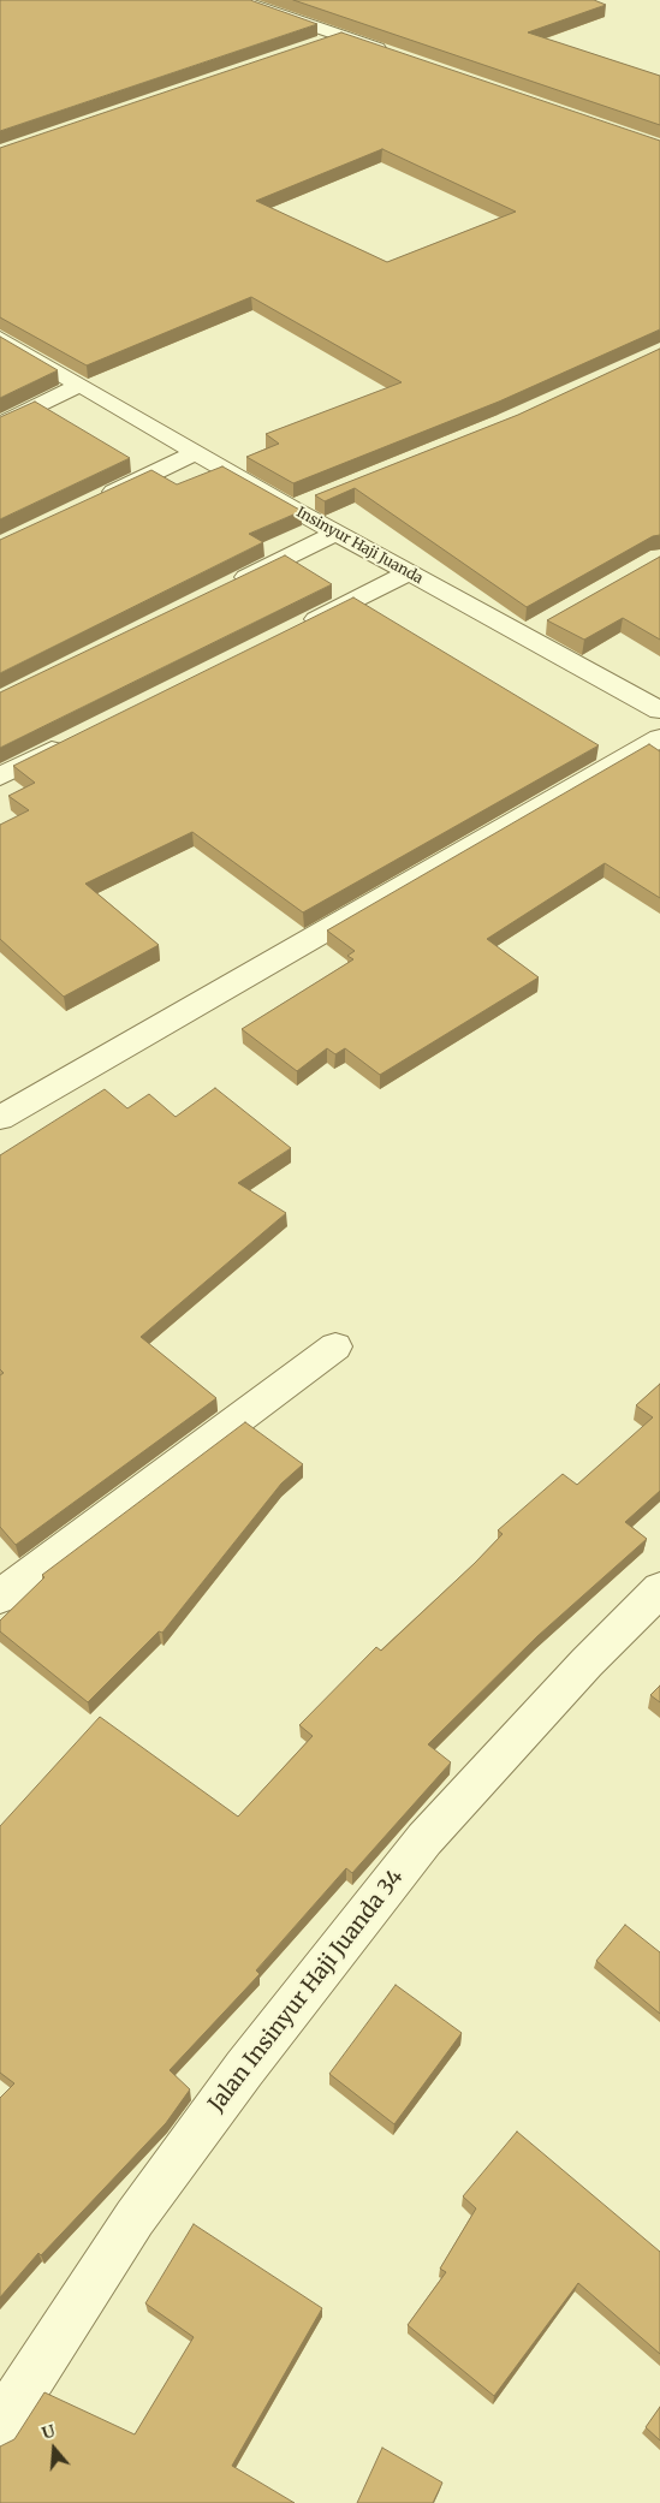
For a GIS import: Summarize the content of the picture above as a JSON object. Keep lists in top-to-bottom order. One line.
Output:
{"streets":{"street":["Insinyur Haji Juanda","Jalan Insinyur Haji Juanda 34"]},"north":"top"}
